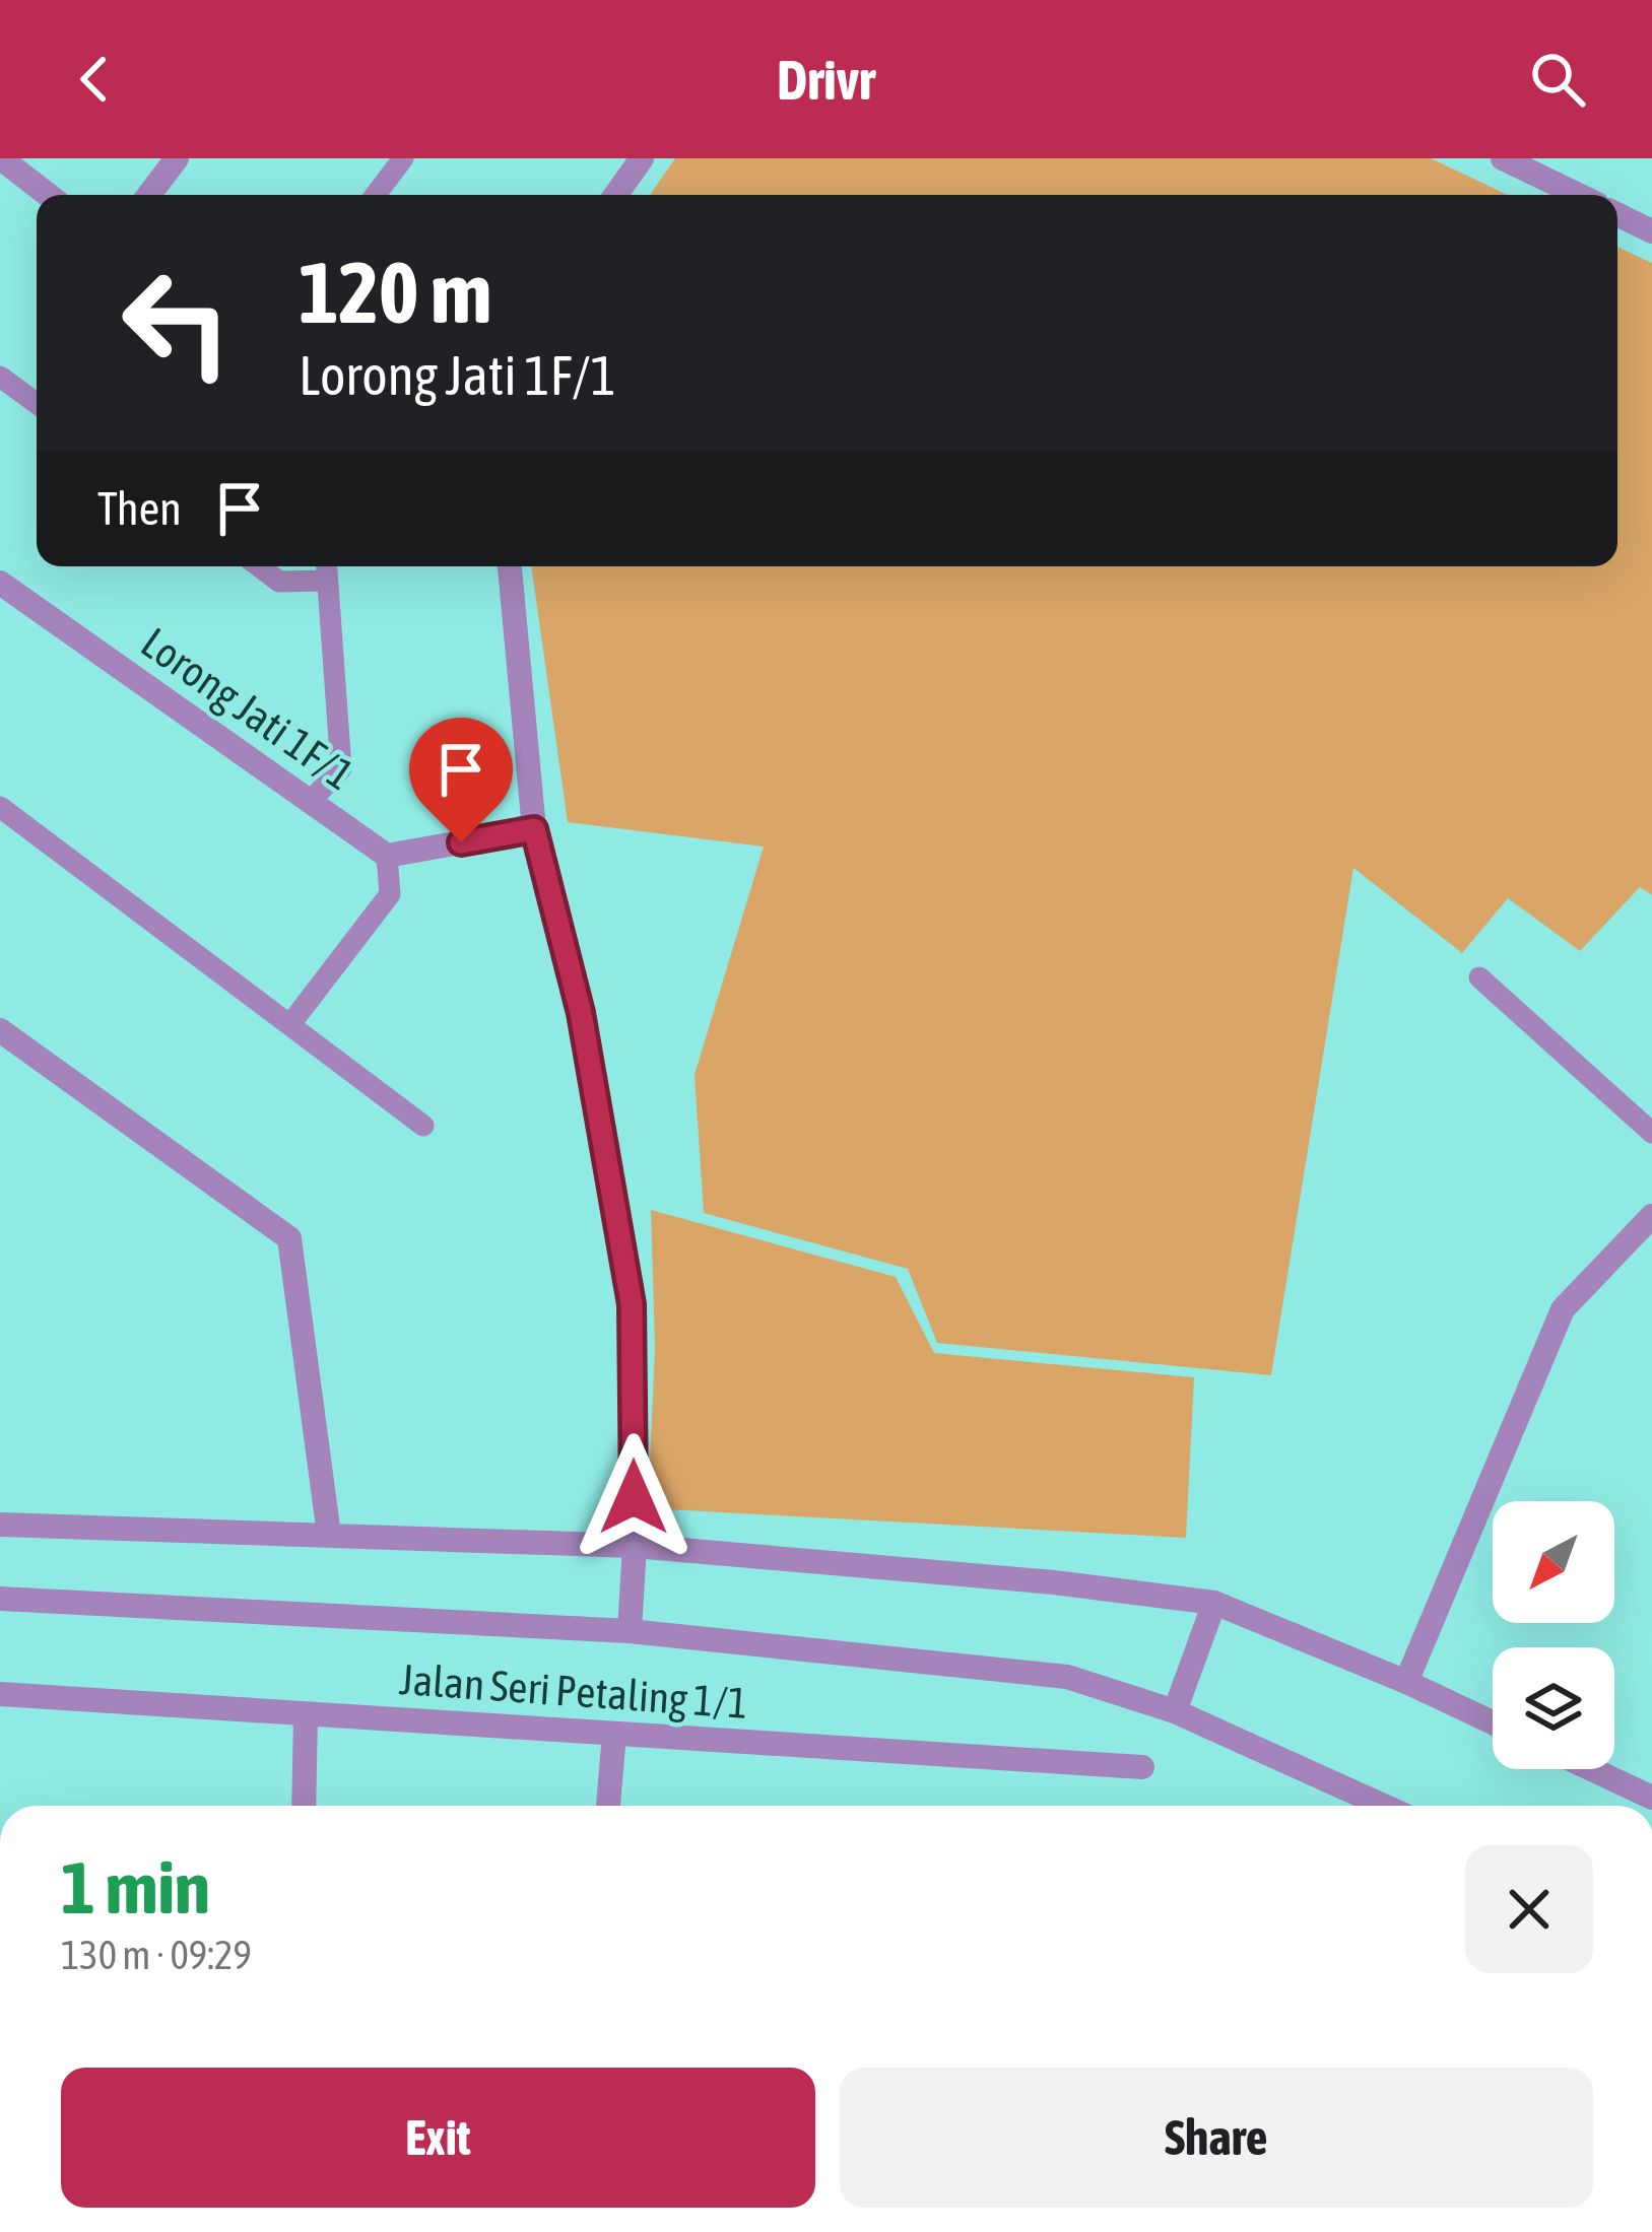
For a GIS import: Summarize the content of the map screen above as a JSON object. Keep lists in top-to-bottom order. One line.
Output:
{"streets":{"street":["Lorong Jati 1F/1","Jalan Seri Petaling 1/1"]},"north":"bottom left","page":{"header":"Drivr","turn":["120 m","Lorong Jati 1F/1"],"then":"Then","heading":["1 min","130 m · 09:29"],"buttons":["Exit","Share"]}}
